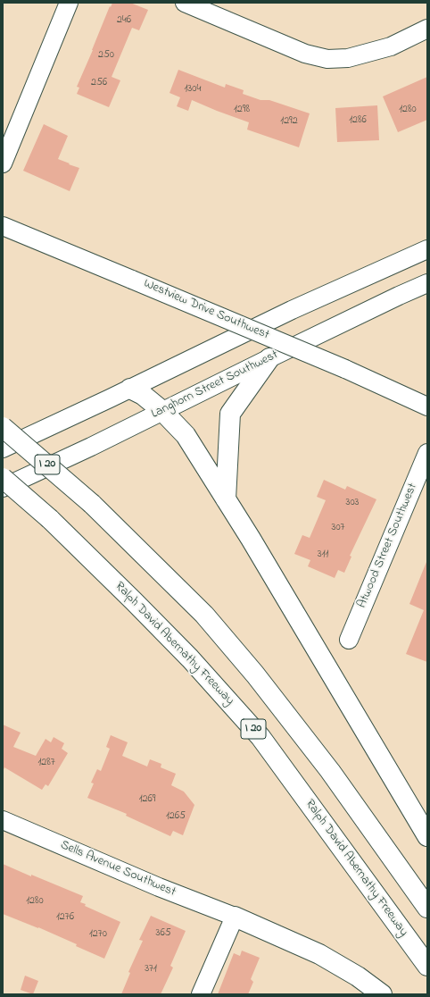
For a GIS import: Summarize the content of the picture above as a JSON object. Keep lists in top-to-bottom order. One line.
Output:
{"streets":{"highway":["I 20","Ralph David Abernathy Freeway"],"street":["Westview Drive Southwest","Langhorn Street Southwest","Atwood Street Southwest","Sells Avenue Southwest"]},"house_numbers":["246","250","256","1304","1298","1280","1286","1292","303","307","311","1287","1269","1265","1280","1276","365","1270","371"]}
